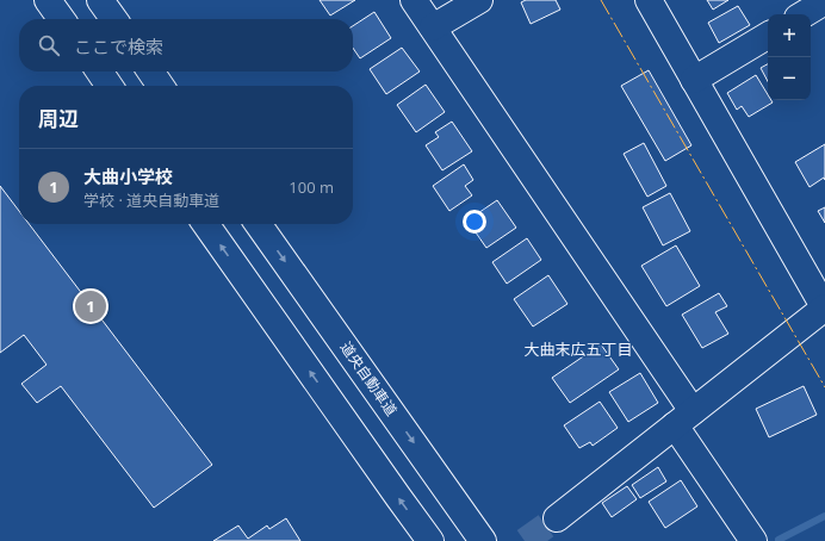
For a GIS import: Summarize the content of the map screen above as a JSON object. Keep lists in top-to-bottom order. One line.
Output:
{"streets":{"main road":["道央自動車道"]},"districts":["大曲末広五丁目"],"page":{"map_buttons":["+","−"],"search":"ここで検索","heading":"周辺","list":[{"mark":"1","name":"大曲小学校","note":"学校 · 道央自動車道","value":"100 m"}],"pins":"1"}}
